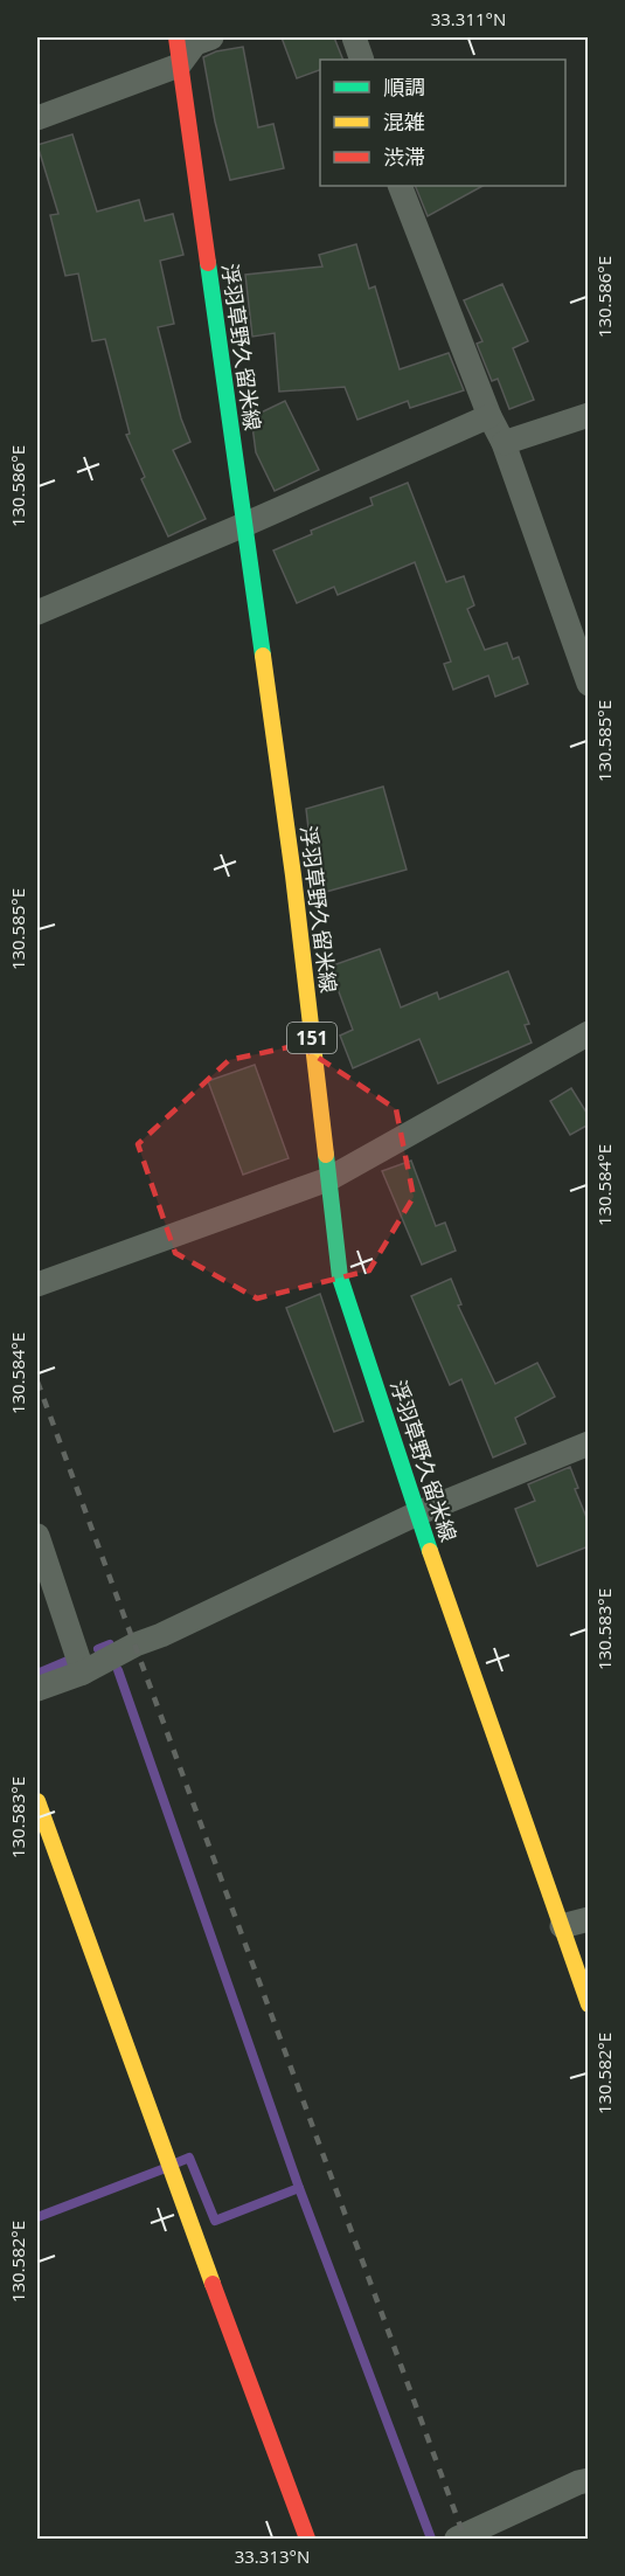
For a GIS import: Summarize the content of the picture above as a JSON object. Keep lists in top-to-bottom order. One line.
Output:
{"streets":{"main road":["浮羽草野久留米線","151"]},"legend":["順調","混雑","渋滞"],"coordinates":["33.311°N","130.586°E","130.585°E","130.584°E","130.583°E","130.582°E","33.313°N"]}
